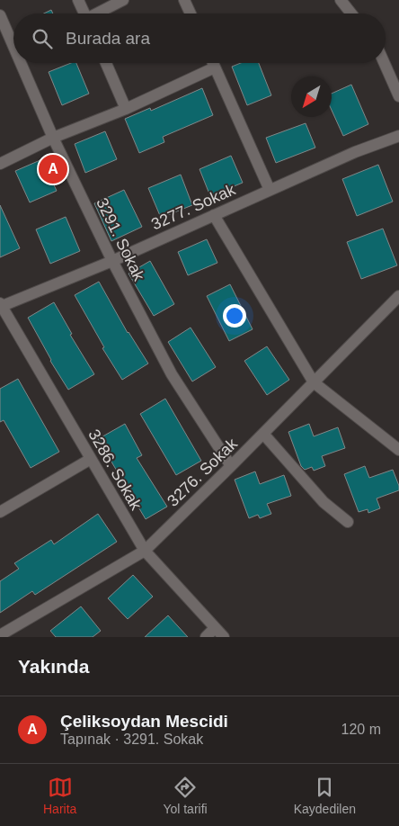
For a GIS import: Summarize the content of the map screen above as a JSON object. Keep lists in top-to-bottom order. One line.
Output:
{"streets":{"street":["3277. Sokak","3291. Sokak","3286. Sokak","3276. Sokak"]},"crossings":[["3277. Sokak","3291. Sokak"],["3277. Sokak","3286. Sokak"],["3291. Sokak","3276. Sokak"],["3286. Sokak","3276. Sokak"]],"north":"bottom left","page":{"search":"Burada ara","pins":"A","heading":"Yakında","list":[{"mark":"A","name":"Çeliksoydan Mescidi","note":"Tapınak · 3291. Sokak","value":"120 m"}],"nav":["Harita","Yol tarifi","Kaydedilen"]}}
